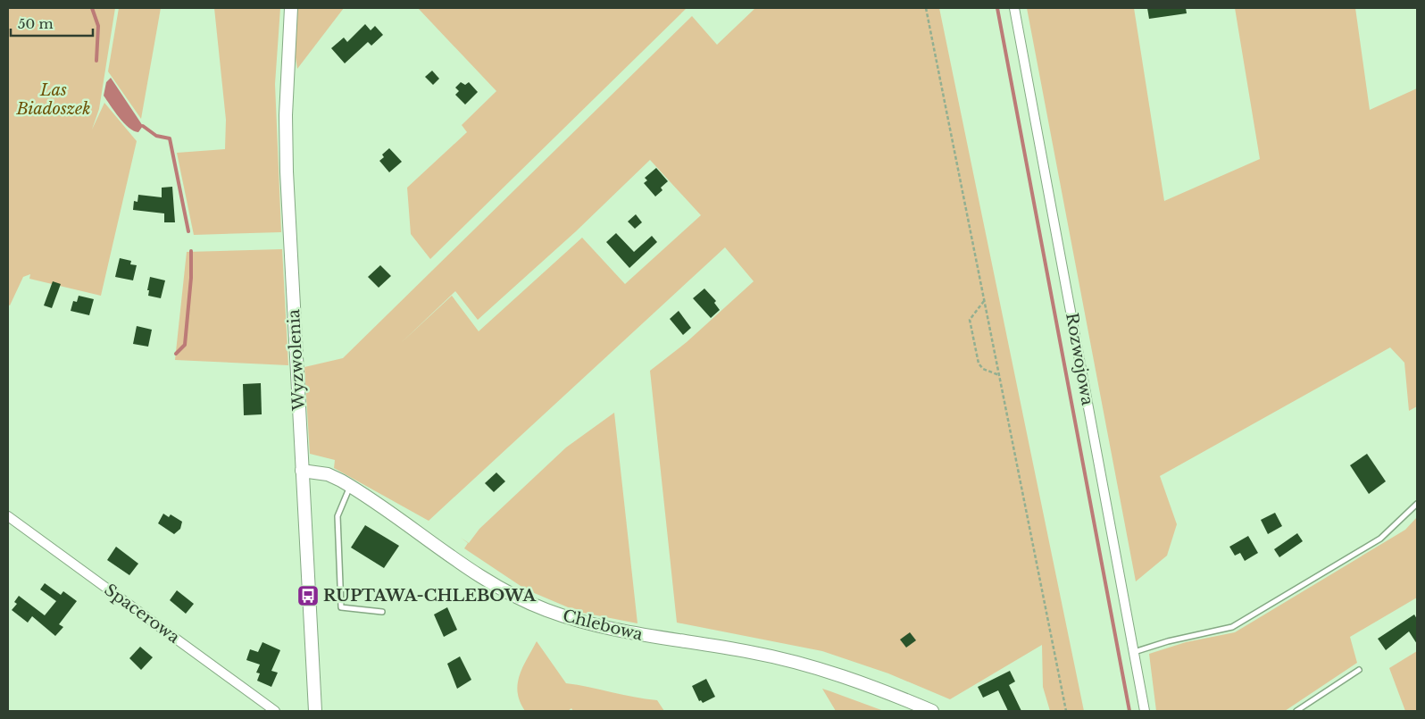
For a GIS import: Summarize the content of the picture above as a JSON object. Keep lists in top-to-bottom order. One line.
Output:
{"streets":{"street":["Rozwojowa","Wyzwolenia","Spacerowa","Chlebowa"]},"crossings":[["Wyzwolenia","Chlebowa"]],"parks":["Las Biadoszek"],"places":{"bus stop":["RUPTAWA-CHLEBOWA"]},"scale_bar":"50 m"}
